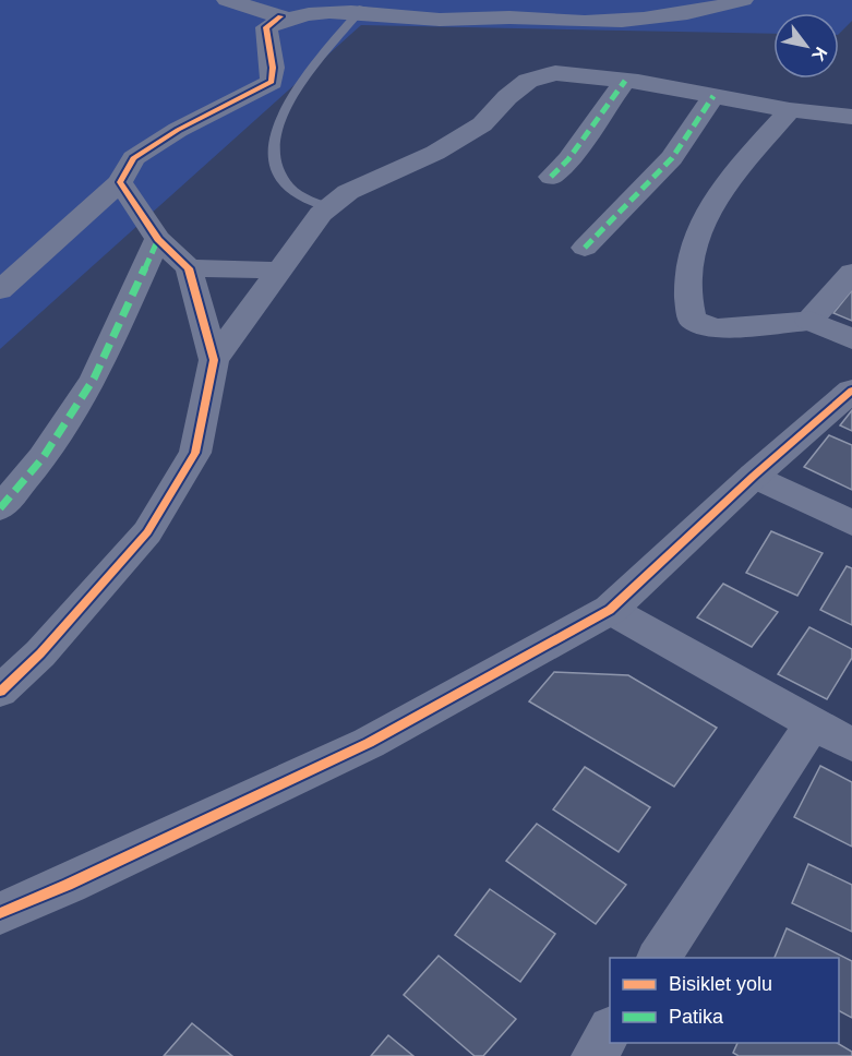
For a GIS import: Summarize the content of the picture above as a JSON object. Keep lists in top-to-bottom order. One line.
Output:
{"legend":["Bisiklet yolu","Patika"],"north":"bottom right"}
